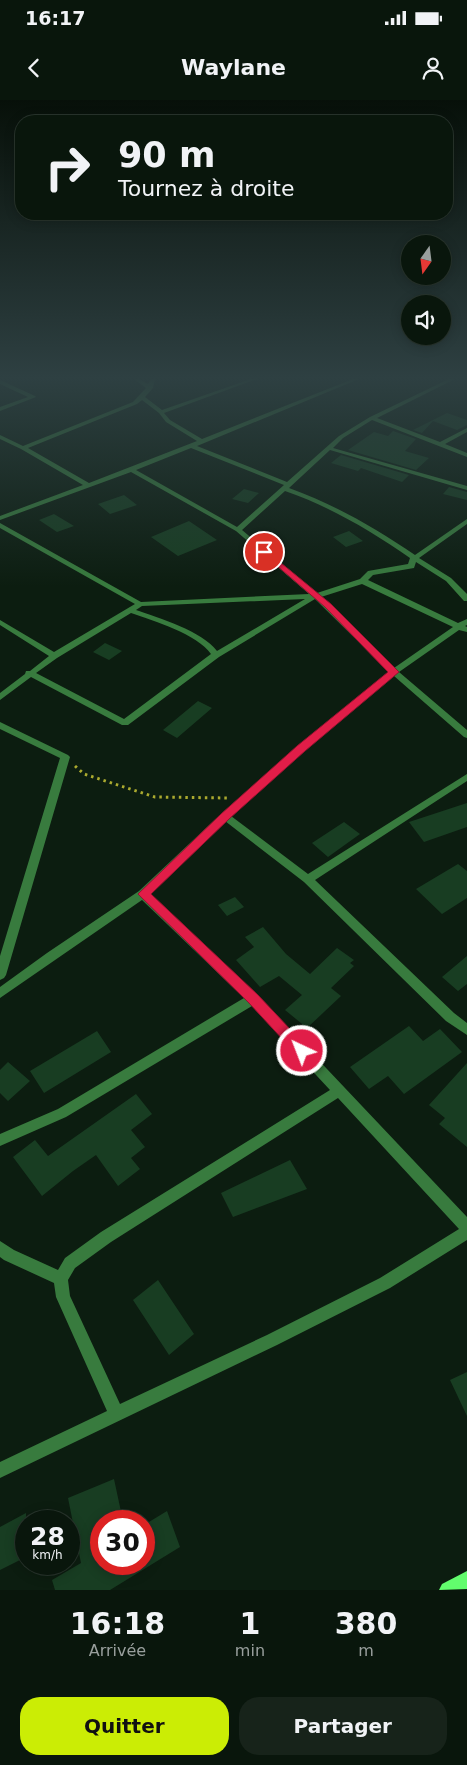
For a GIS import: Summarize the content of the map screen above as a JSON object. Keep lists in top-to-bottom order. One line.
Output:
{"north":"bottom","page":{"status":"16:17","header":"Waylane","turn":["90 m","Tournez à droite"],"speed":"28 km/h","limit":"30","eta":["16:18","Arrivée","1","min","380","m"],"buttons":["Quitter","Partager"]}}
